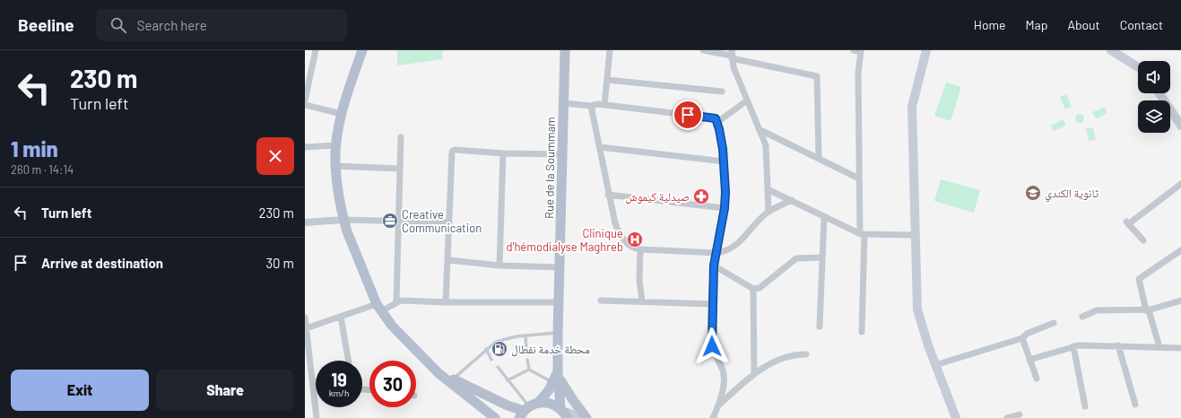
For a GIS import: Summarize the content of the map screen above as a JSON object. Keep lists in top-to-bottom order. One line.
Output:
{"streets":{"main road":["Rue de la Soummam"]},"places":{"school or university":["ثانوية الكندي"],"pharmacy":["صيدلية كيموش"],"office":["Creative Communication"],"hospital":["Clinique d'hémodialyse Maghreb"],"fuel station":["محطة خدمة نفطال"]},"page":{"header":"Beeline","search":"Search here","nav":["Home","Map","About","Contact"],"turn":["230 m","Turn left"],"heading":["1 min","260 m · 14:14"],"list":[{"name":"Turn left","value":"230 m"},{"name":"Arrive at destination","value":"30 m"}],"speed":"19 km/h","limit":"30","buttons":["Exit","Share"]}}
